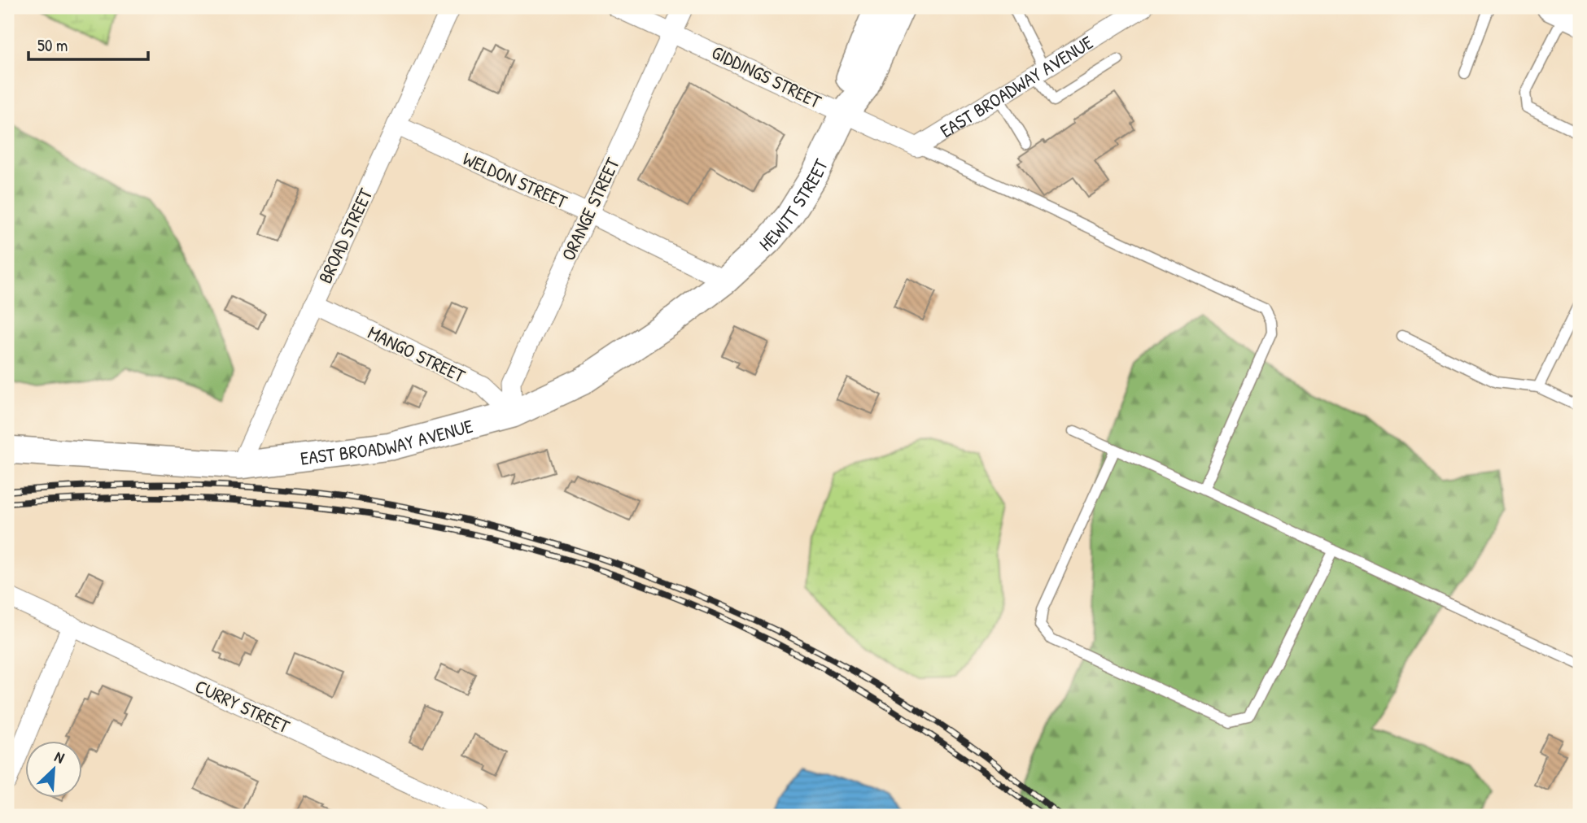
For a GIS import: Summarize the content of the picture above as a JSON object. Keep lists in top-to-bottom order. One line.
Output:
{"streets":{"main road":["EAST BROADWAY AVENUE","HEWITT STREET"],"street":["GIDDINGS STREET","WELDON STREET","ORANGE STREET","BROAD STREET","MANGO STREET","CURRY STREET"]},"crossings":[["GIDDINGS STREET","EAST BROADWAY AVENUE"],["GIDDINGS STREET","HEWITT STREET"],["GIDDINGS STREET","ORANGE STREET"],["EAST BROADWAY AVENUE","WELDON STREET"],["EAST BROADWAY AVENUE","HEWITT STREET"],["EAST BROADWAY AVENUE","ORANGE STREET"],["EAST BROADWAY AVENUE","BROAD STREET"],["EAST BROADWAY AVENUE","MANGO STREET"],["WELDON STREET","HEWITT STREET"],["WELDON STREET","ORANGE STREET"],["WELDON STREET","BROAD STREET"],["ORANGE STREET","MANGO STREET"],["BROAD STREET","MANGO STREET"]],"scale_bar":"50 m","north":"top right"}
